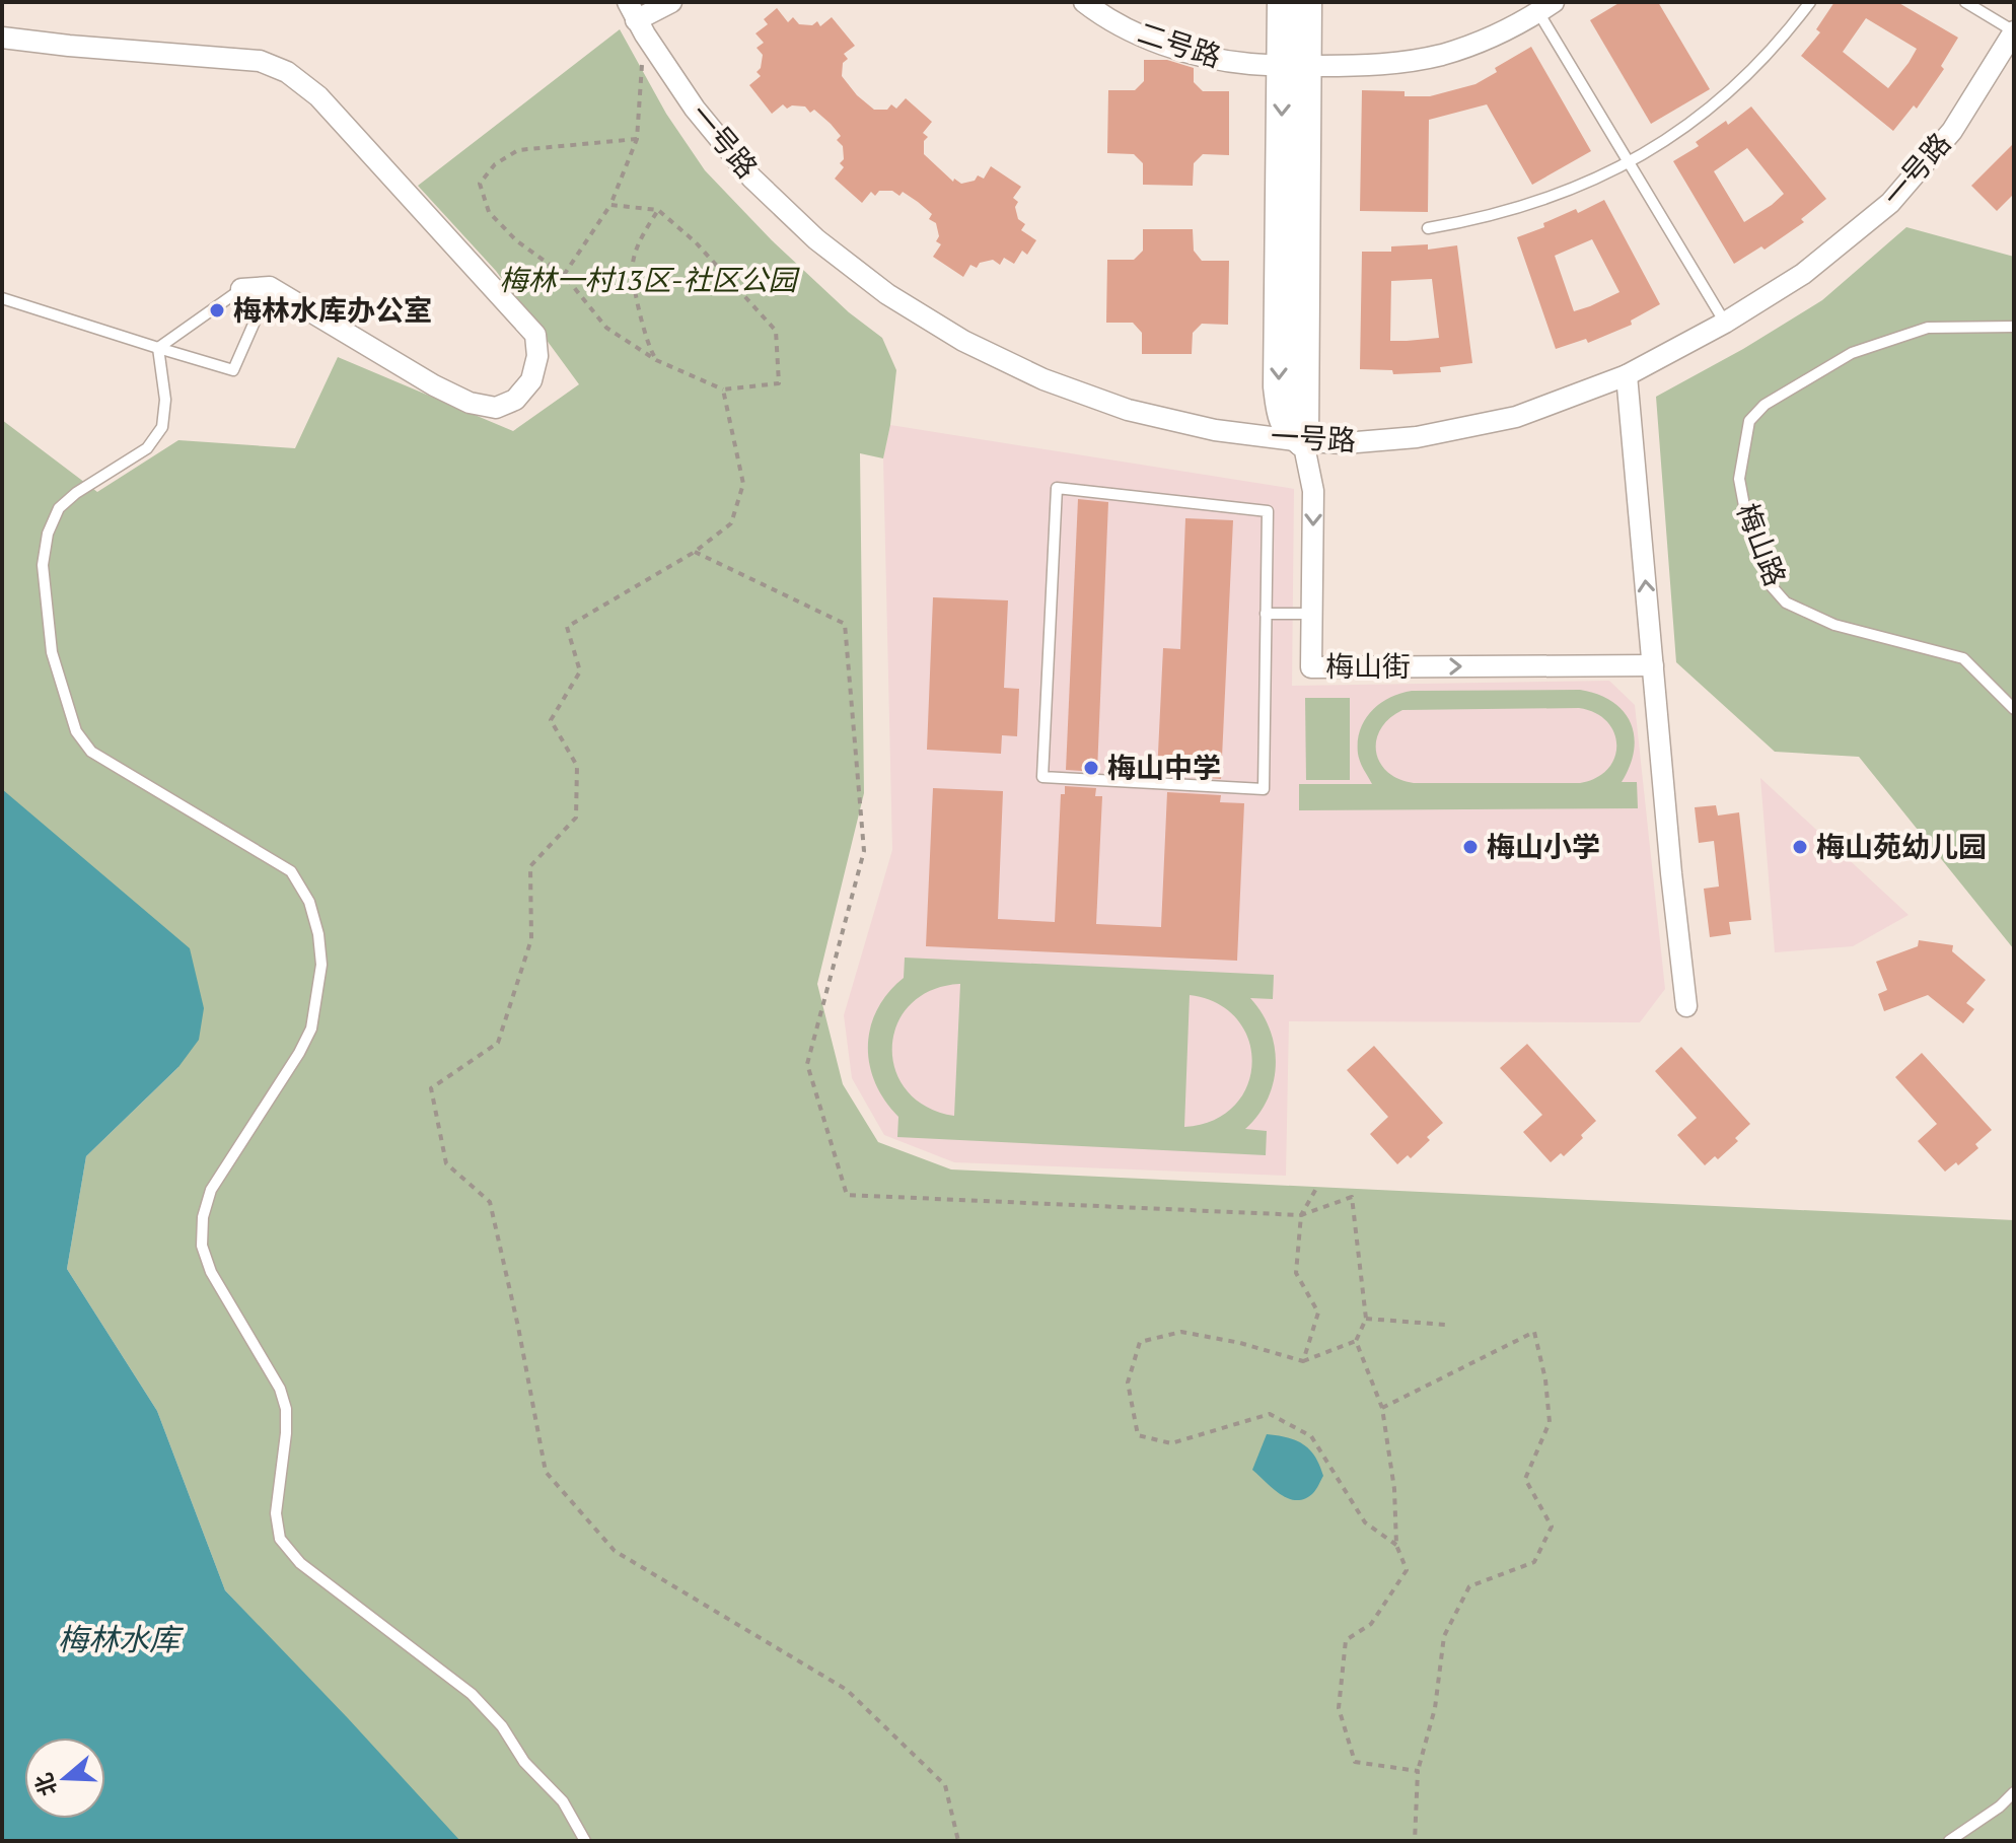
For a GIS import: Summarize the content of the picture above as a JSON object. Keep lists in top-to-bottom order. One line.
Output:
{"streets":{"street":["二号路","一号路","梅山街"],"lane":["梅山路"]},"crossings":[["二号路","梅山街"],["一号路","梅山街"]],"water":["梅林水库"],"parks":["梅林一村13区-社区公园"],"places":["梅林水库办公室","梅山中学","梅山小学","梅山苑幼儿园"],"north":"left"}
